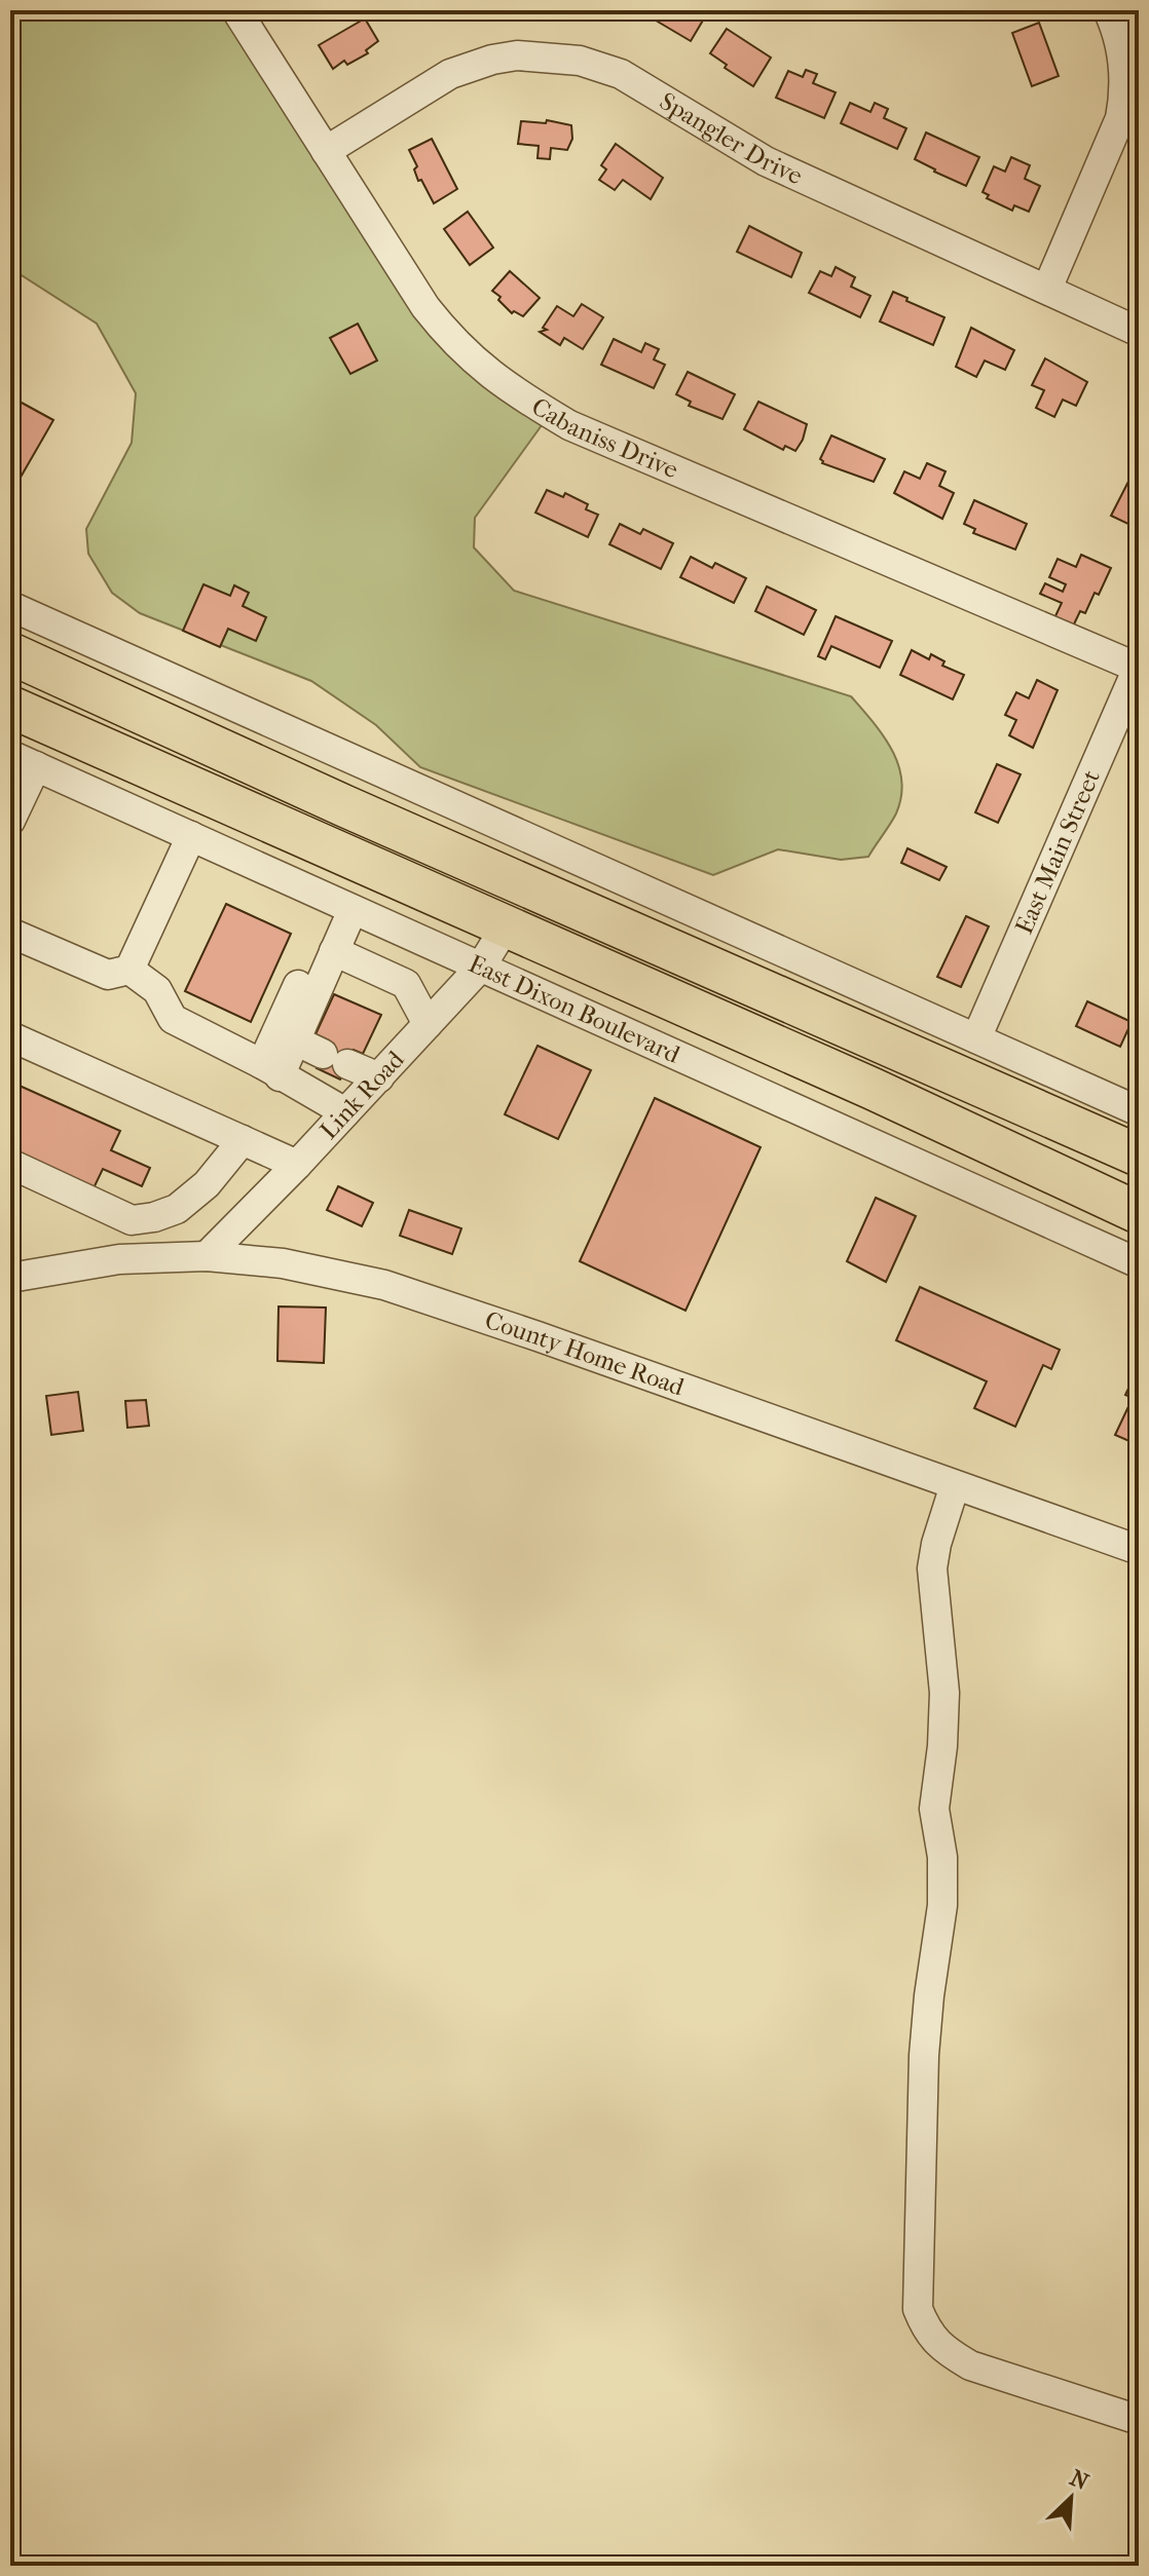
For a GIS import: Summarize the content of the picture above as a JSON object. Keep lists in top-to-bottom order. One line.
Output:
{"streets":{"highway":["East Dixon Boulevard"],"street":["Spangler Drive","Cabaniss Drive","East Main Street","Link Road","County Home Road"]},"crossings":[["Spangler Drive","Cabaniss Drive"],["Cabaniss Drive","East Main Street"],["East Dixon Boulevard","Link Road"],["Link Road","County Home Road"]],"north":"top right"}
